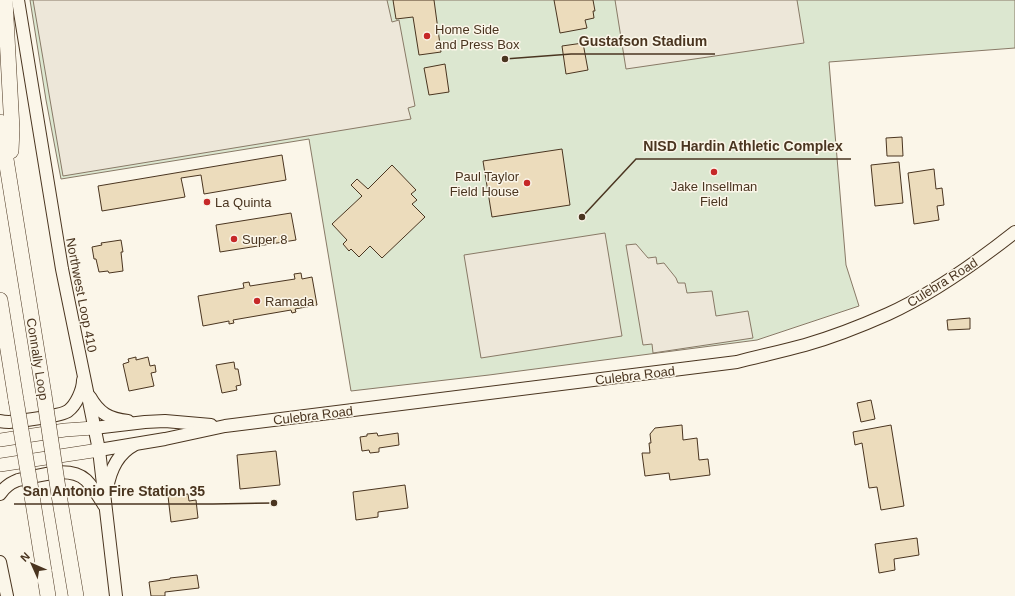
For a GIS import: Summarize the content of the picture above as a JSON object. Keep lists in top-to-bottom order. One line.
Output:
{"streets":{"highway":["Connally Loop"],"main road":["Culebra Road","Northwest Loop 410"]},"crossings":[["Culebra Road","Northwest Loop 410"]],"places":["Home Side and Press Box","Gustafson Stadium","Jake Insellman Field","Paul Taylor Field House","La Quinta","NISD Hardin Athletic Complex","Super 8","Ramada","San Antonio Fire Station 35"],"north":"top left"}
